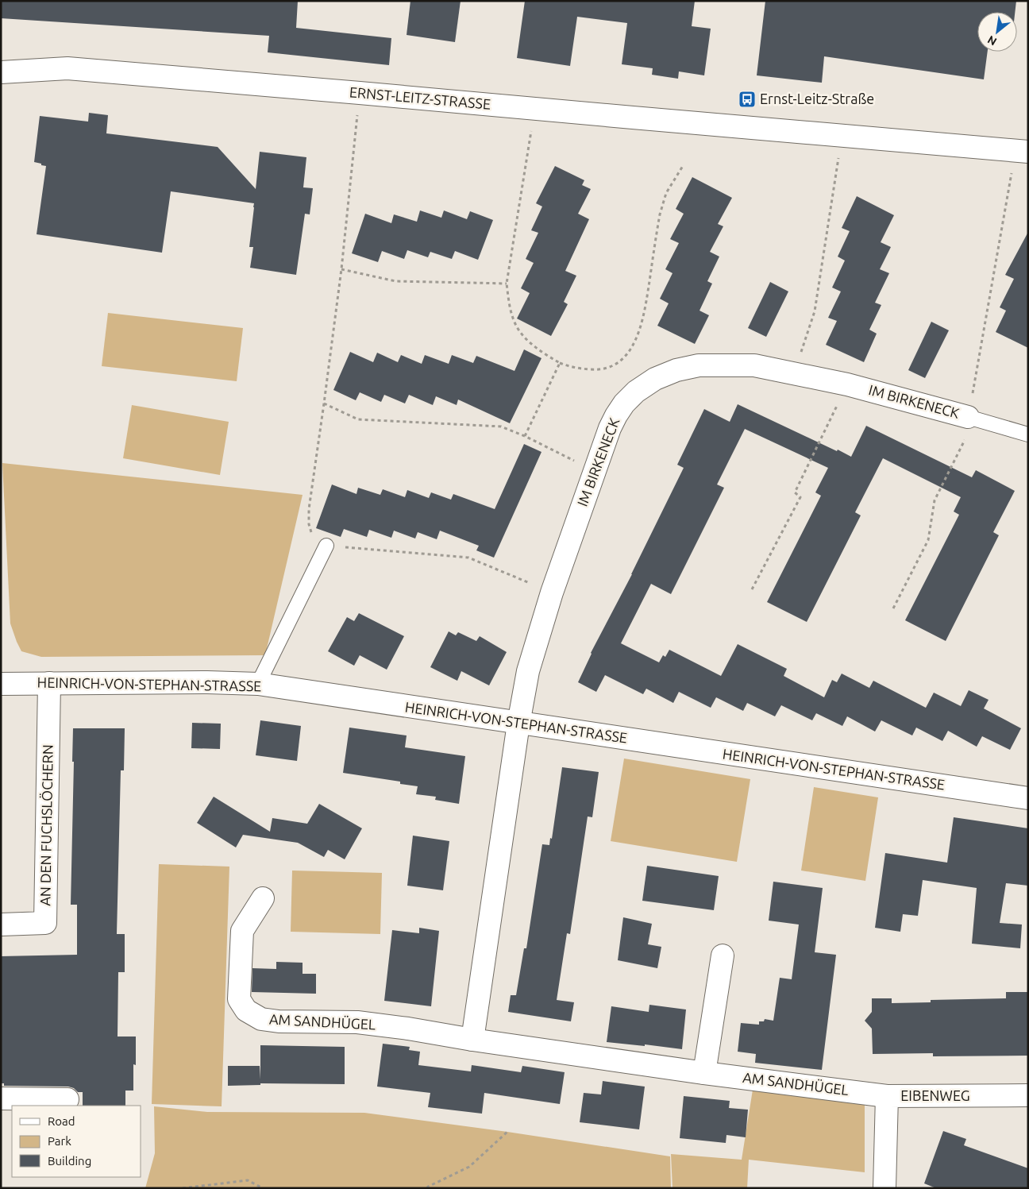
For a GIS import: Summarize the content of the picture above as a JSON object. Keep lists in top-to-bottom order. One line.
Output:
{"streets":{"street":["ERNST-LEITZ-STRASSE","IM BIRKENECK","HEINRICH-VON-STEPHAN-STRASSE","AN DEN FUCHSLÖCHERN","AM SANDHÜGEL","EIBENWEG"]},"crossings":[["IM BIRKENECK","HEINRICH-VON-STEPHAN-STRASSE"],["HEINRICH-VON-STEPHAN-STRASSE","AN DEN FUCHSLÖCHERN"],["AM SANDHÜGEL","EIBENWEG"]],"places":{"bus stop":["Ernst-Leitz-Straße"]},"legend":["Road","Park","Building"],"north":"bottom left"}
